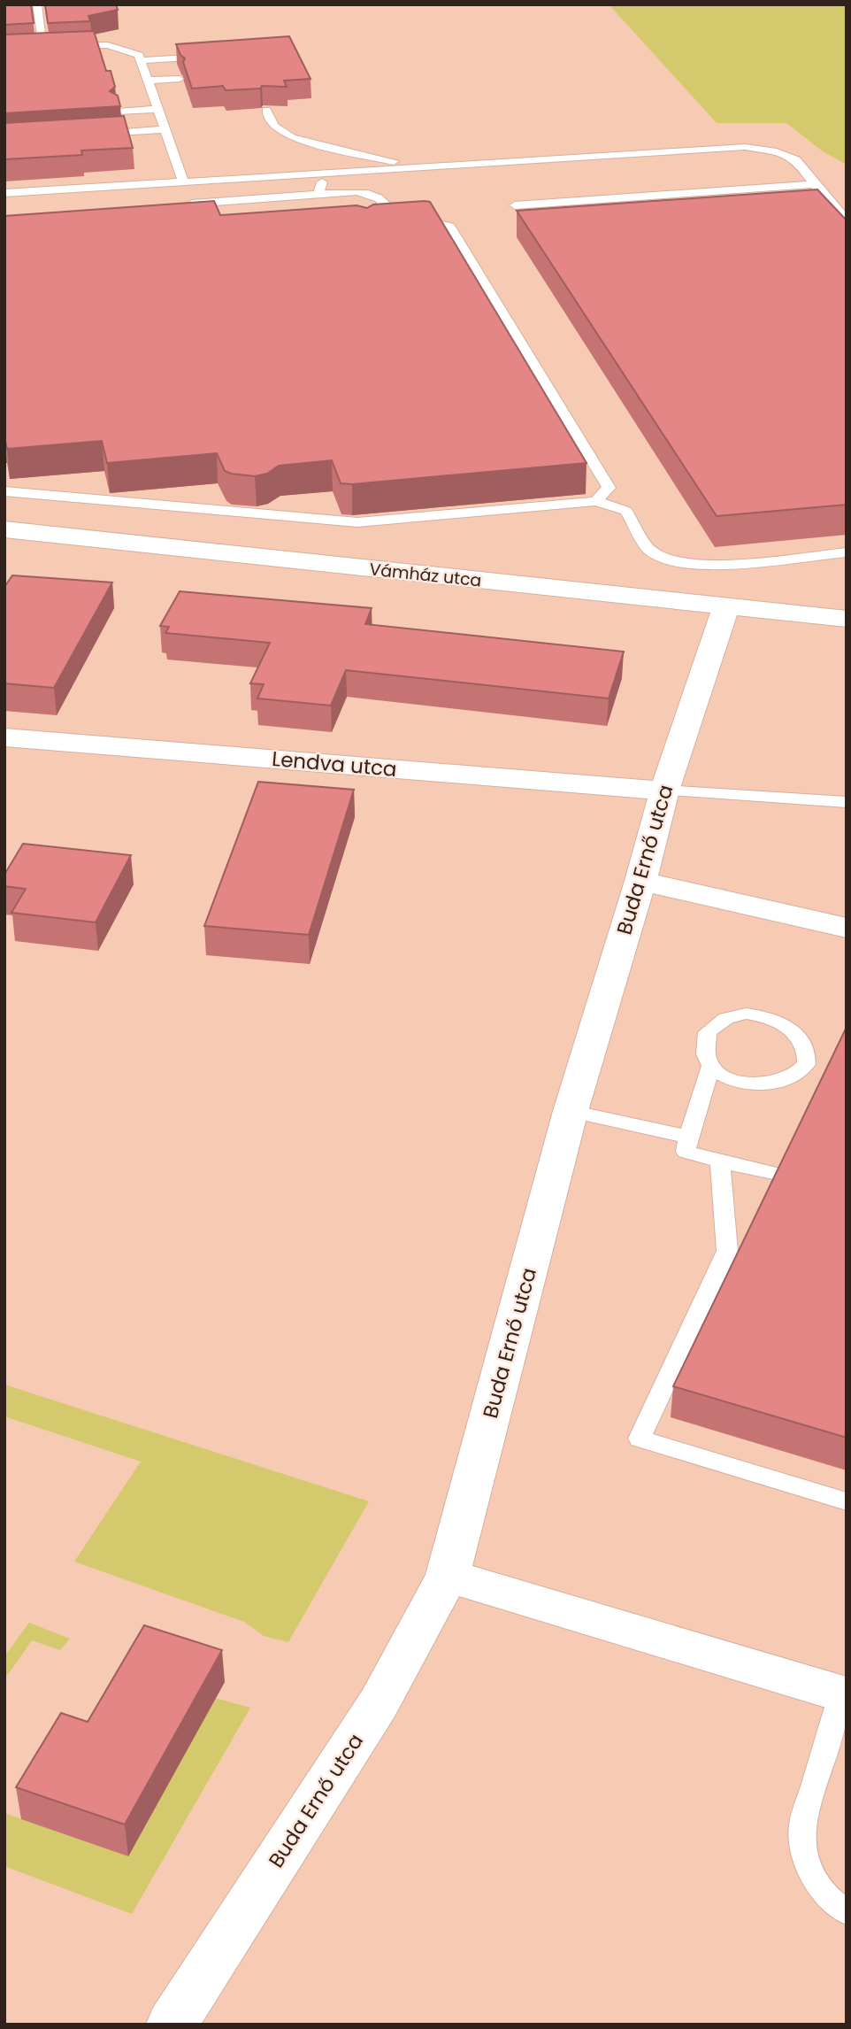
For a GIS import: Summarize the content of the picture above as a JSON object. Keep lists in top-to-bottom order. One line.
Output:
{"streets":{"street":["Vámház utca","Lendva utca","Buda Ernő utca"]},"crossings":[["Vámház utca","Buda Ernő utca"],["Lendva utca","Buda Ernő utca"]]}
